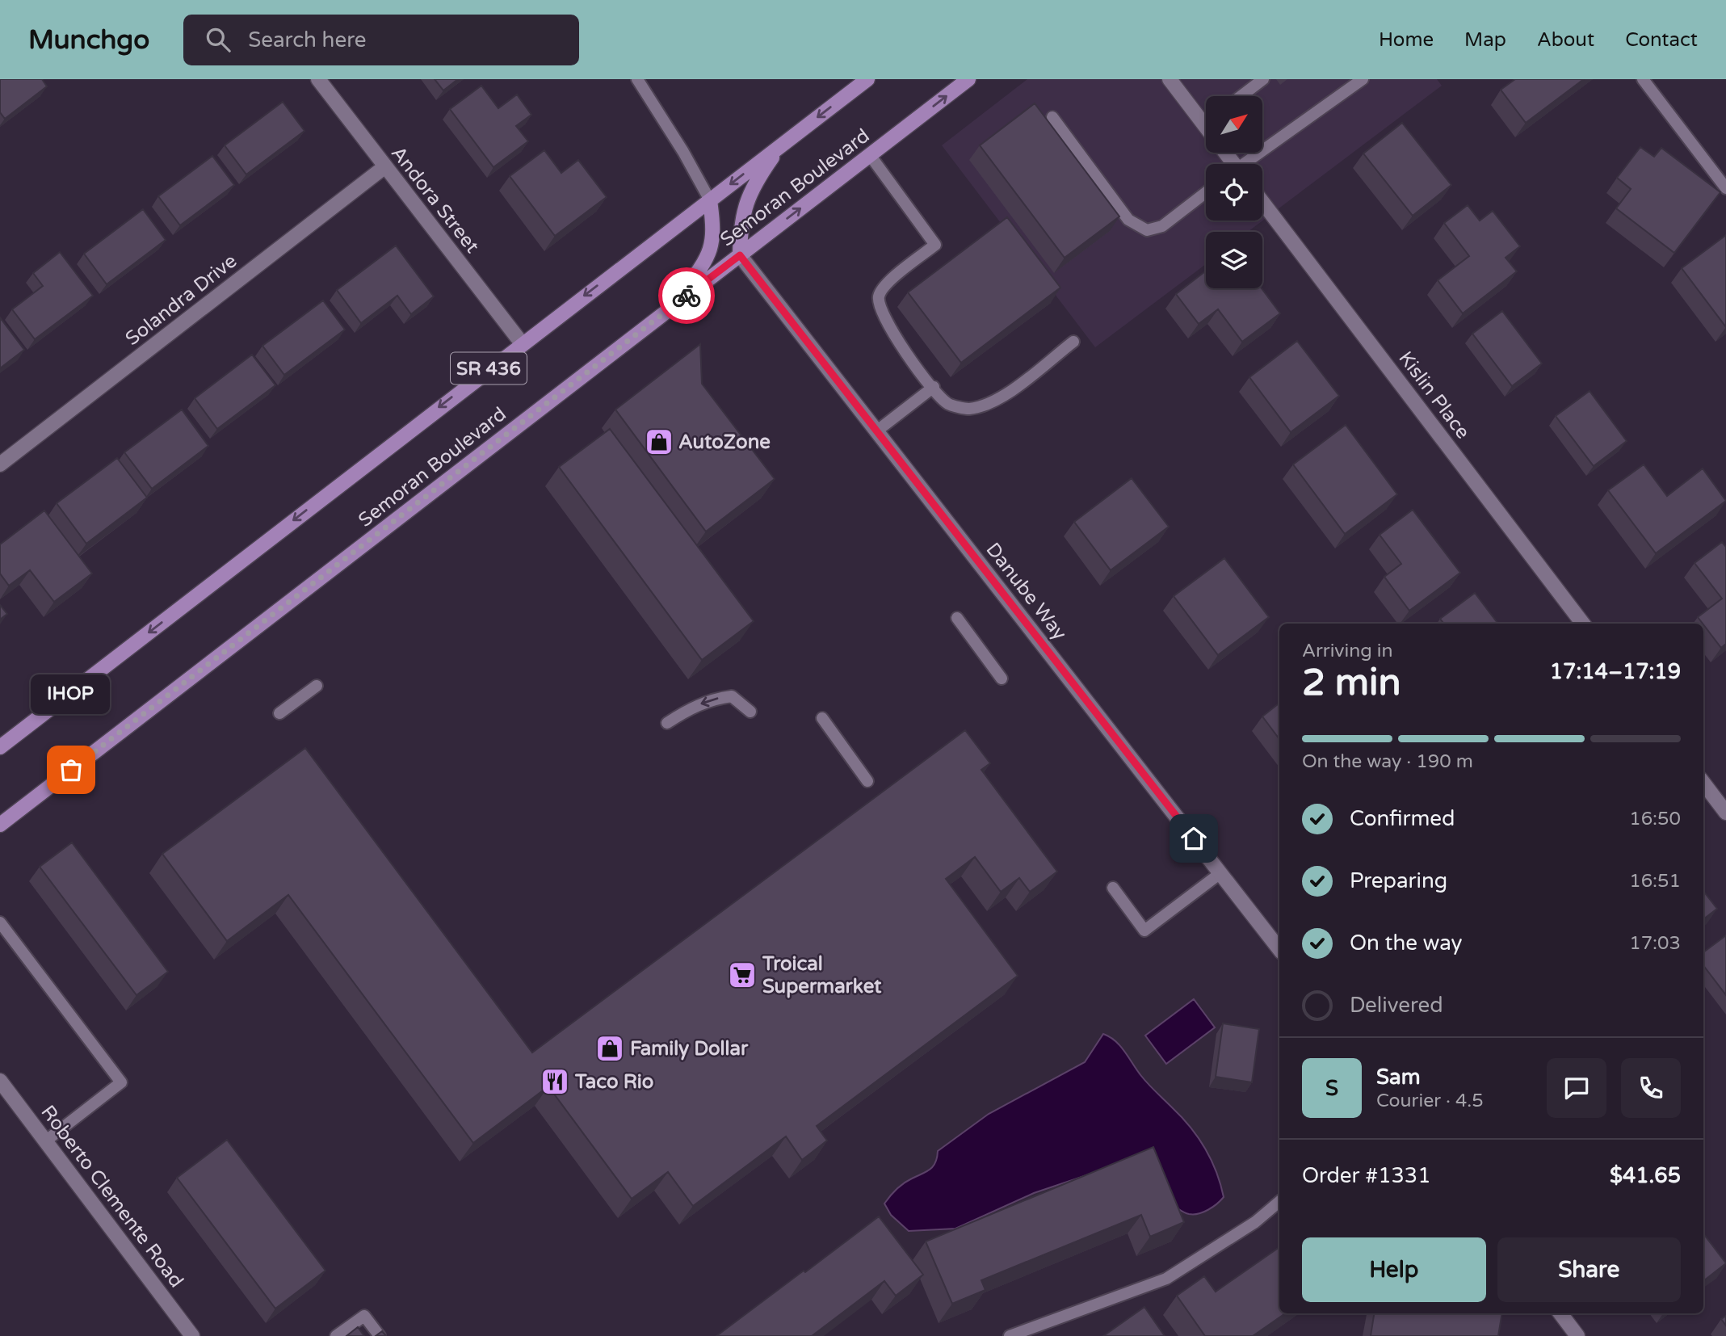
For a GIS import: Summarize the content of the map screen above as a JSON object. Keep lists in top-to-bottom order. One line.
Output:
{"streets":{"main road":["Semoran Boulevard","SR 436"],"street":["Andora Street","Solandra Drive","Kislin Place","Danube Way","Roberto Clemente Road"]},"crossings":[["Semoran Boulevard","Andora Street"],["Semoran Boulevard","Danube Way"],["Andora Street","Solandra Drive"]],"places":{"shop":["AutoZone","Family Dollar"],"other":["IHOP"],"supermarket":["Troical Supermarket"],"restaurant":["Taco Rio"]},"north":"top right","page":{"header":"Munchgo","search":"Search here","nav":["Home","Map","About","Contact"],"heading":["2 min","Arriving in","17:14–17:19"],"panel":["Sam","Courier · 4.5","Order #1331","$41.65"],"bubble":"IHOP","bar":"On the way · 190 m","list":[["Confirmed","16:50"],["Preparing","16:51"],["On the way","17:03"],"Delivered"],"round":"S","buttons":["Help","Share"]}}
